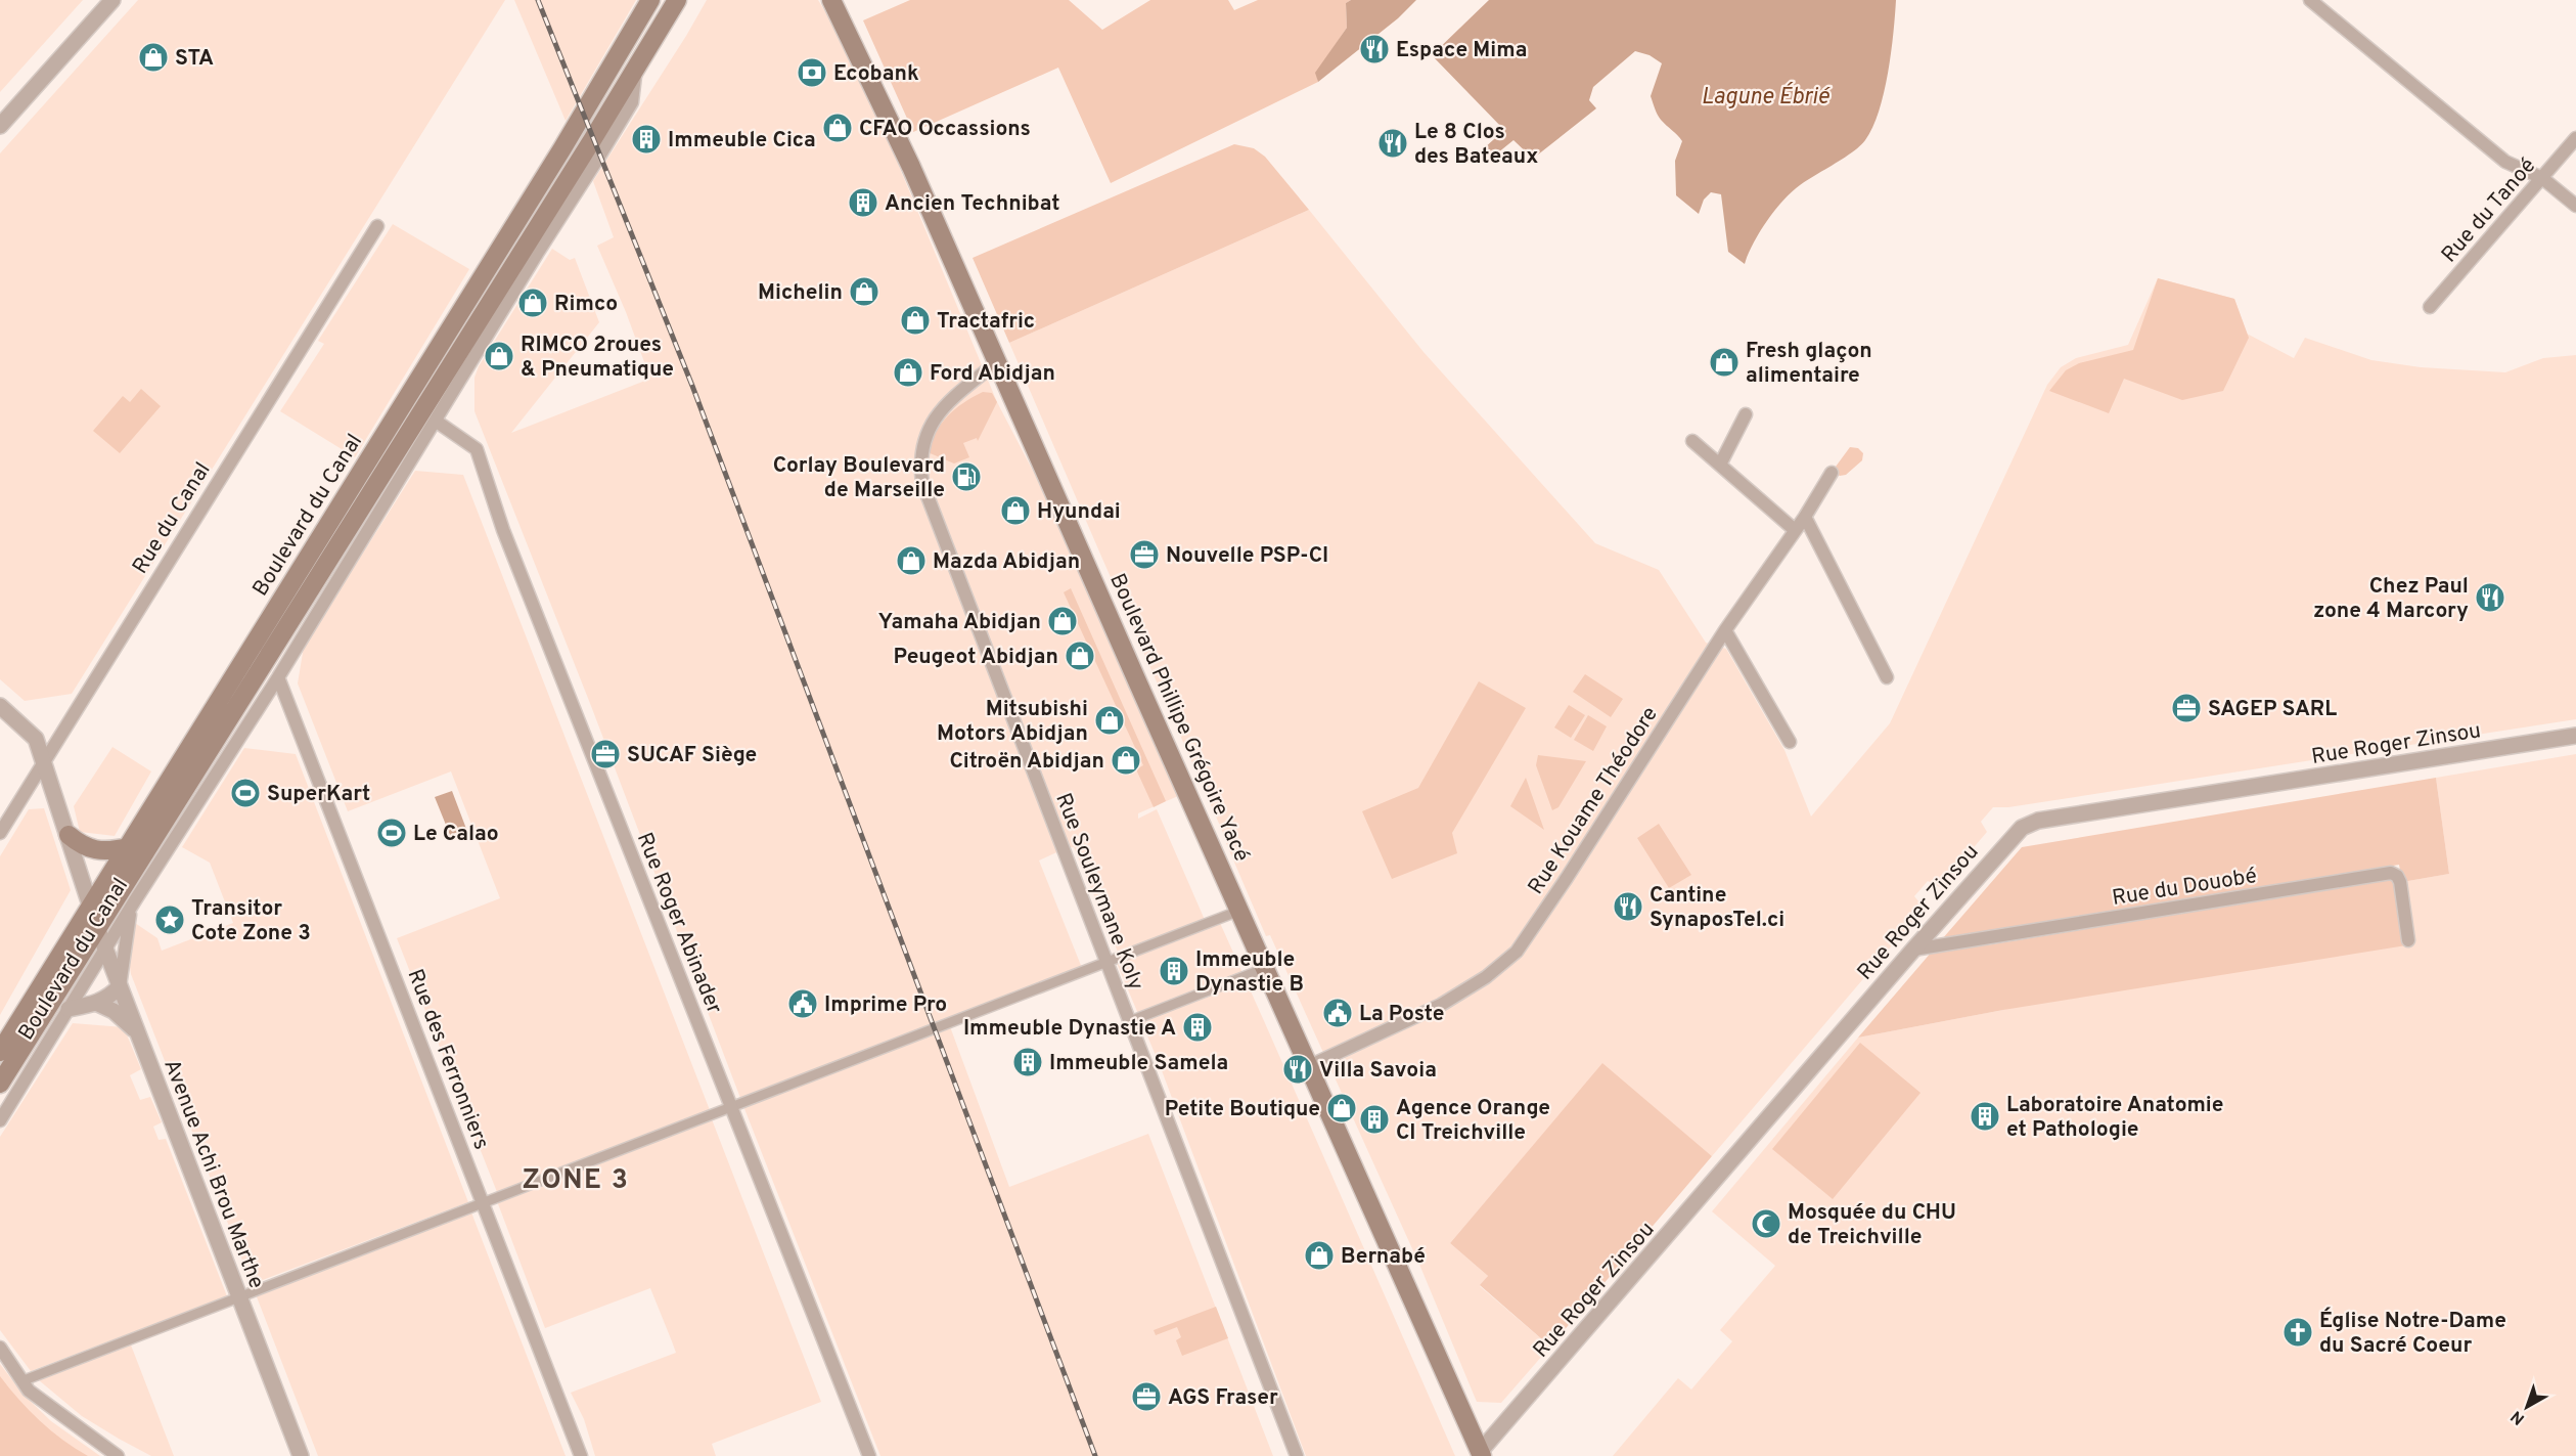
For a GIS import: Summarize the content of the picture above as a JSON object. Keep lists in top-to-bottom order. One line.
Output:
{"streets":{"main road":["Boulevard du Canal","Boulevard Phillipe Grégoire Yacé"],"street":["Rue du Tanoé","Rue du Canal","Rue Roger Zinsou","Rue Kouame Théodore","Rue du Douobé","Rue Souleymane Koly","Rue Roger Abinader","Rue des Ferronniers","Avenue Achi Brou Marthe"]},"crossings":[["Boulevard du Canal","Rue Roger Abinader"],["Boulevard du Canal","Rue des Ferronniers"],["Boulevard du Canal","Avenue Achi Brou Marthe"],["Rue du Canal","Avenue Achi Brou Marthe"],["Boulevard Phillipe Grégoire Yacé","Rue Roger Zinsou"],["Boulevard Phillipe Grégoire Yacé","Rue Kouame Théodore"],["Boulevard Phillipe Grégoire Yacé","Rue Souleymane Koly"],["Rue Roger Zinsou","Rue du Douobé"]],"districts":["ZONE 3"],"water":["Lagune Ébrié"],"places":{"restaurant":["Espace Mima","Le 8 Clos des Bateaux","Chez Paul zone 4 Marcory","Cantine SynaposTel.ci","Villa Savoia"],"shop":["STA","CFAO Occassions","Michelin","Rimco","Tractafric","RIMCO 2roues & Pneumatique","Fresh glaçon alimentaire","Ford Abidjan","Hyundai","Mazda Abidjan","Yamaha Abidjan","Peugeot Abidjan","Mitsubishi Motors Abidjan","Citroën Abidjan","Petite Boutique","Bernabé"],"bank":["Ecobank"],"building":["Immeuble Cica","Ancien Technibat","Immeuble Dynastie B","Immeuble Dynastie A","Immeuble Samela","Laboratoire Anatomie et Pathologie","Agence Orange CI Treichville"],"fuel station":["Corlay Boulevard de Marseille"],"office":["Nouvelle PSP-CI","SAGEP SARL","SUCAF Siège","AGS Fraser"],"sports":["SuperKart","Le Calao"],"place":["Transitor Cote Zone 3"],"public building":["Imprime Pro","La Poste"],"mosque":["Mosquée du CHU de Treichville"],"church":["Église Notre-Dame du Sacré Coeur"]},"north":"bottom left"}
